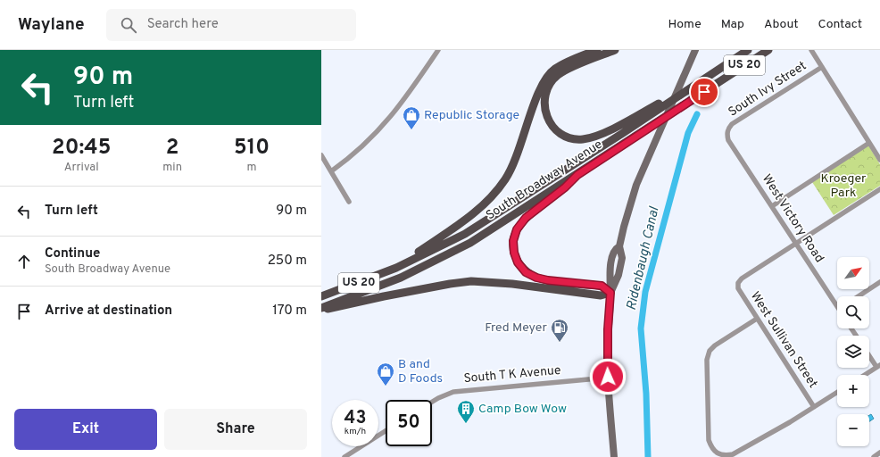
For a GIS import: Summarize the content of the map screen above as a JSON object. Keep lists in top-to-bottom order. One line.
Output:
{"streets":{"main road":["US 20","South Broadway Avenue"],"street":["South Ivy Street","West Victory Road","West Sullivan Street","South T K Avenue"]},"crossings":[["South Ivy Street","West Victory Road"],["West Victory Road","West Sullivan Street"]],"water":["Ridenbaugh Canal"],"parks":["Kroeger Park"],"places":{"shop":["Republic Storage","B and D Foods"],"fuel station":["Fred Meyer"],"building":["Camp Bow Wow"]},"north":"top right","page":{"header":"Waylane","search":"Search here","nav":["Home","Map","About","Contact"],"turn":["90 m","Turn left"],"eta":["20:45","Arrival","2","min","510","m"],"list":[{"name":"Turn left","value":"90 m"},{"name":"Continue","note":"South Broadway Avenue","value":"250 m"},{"name":"Arrive at destination","value":"170 m"}],"map_buttons":["+","−"],"speed":"43 km/h","limit":"50","buttons":["Exit","Share"]}}
